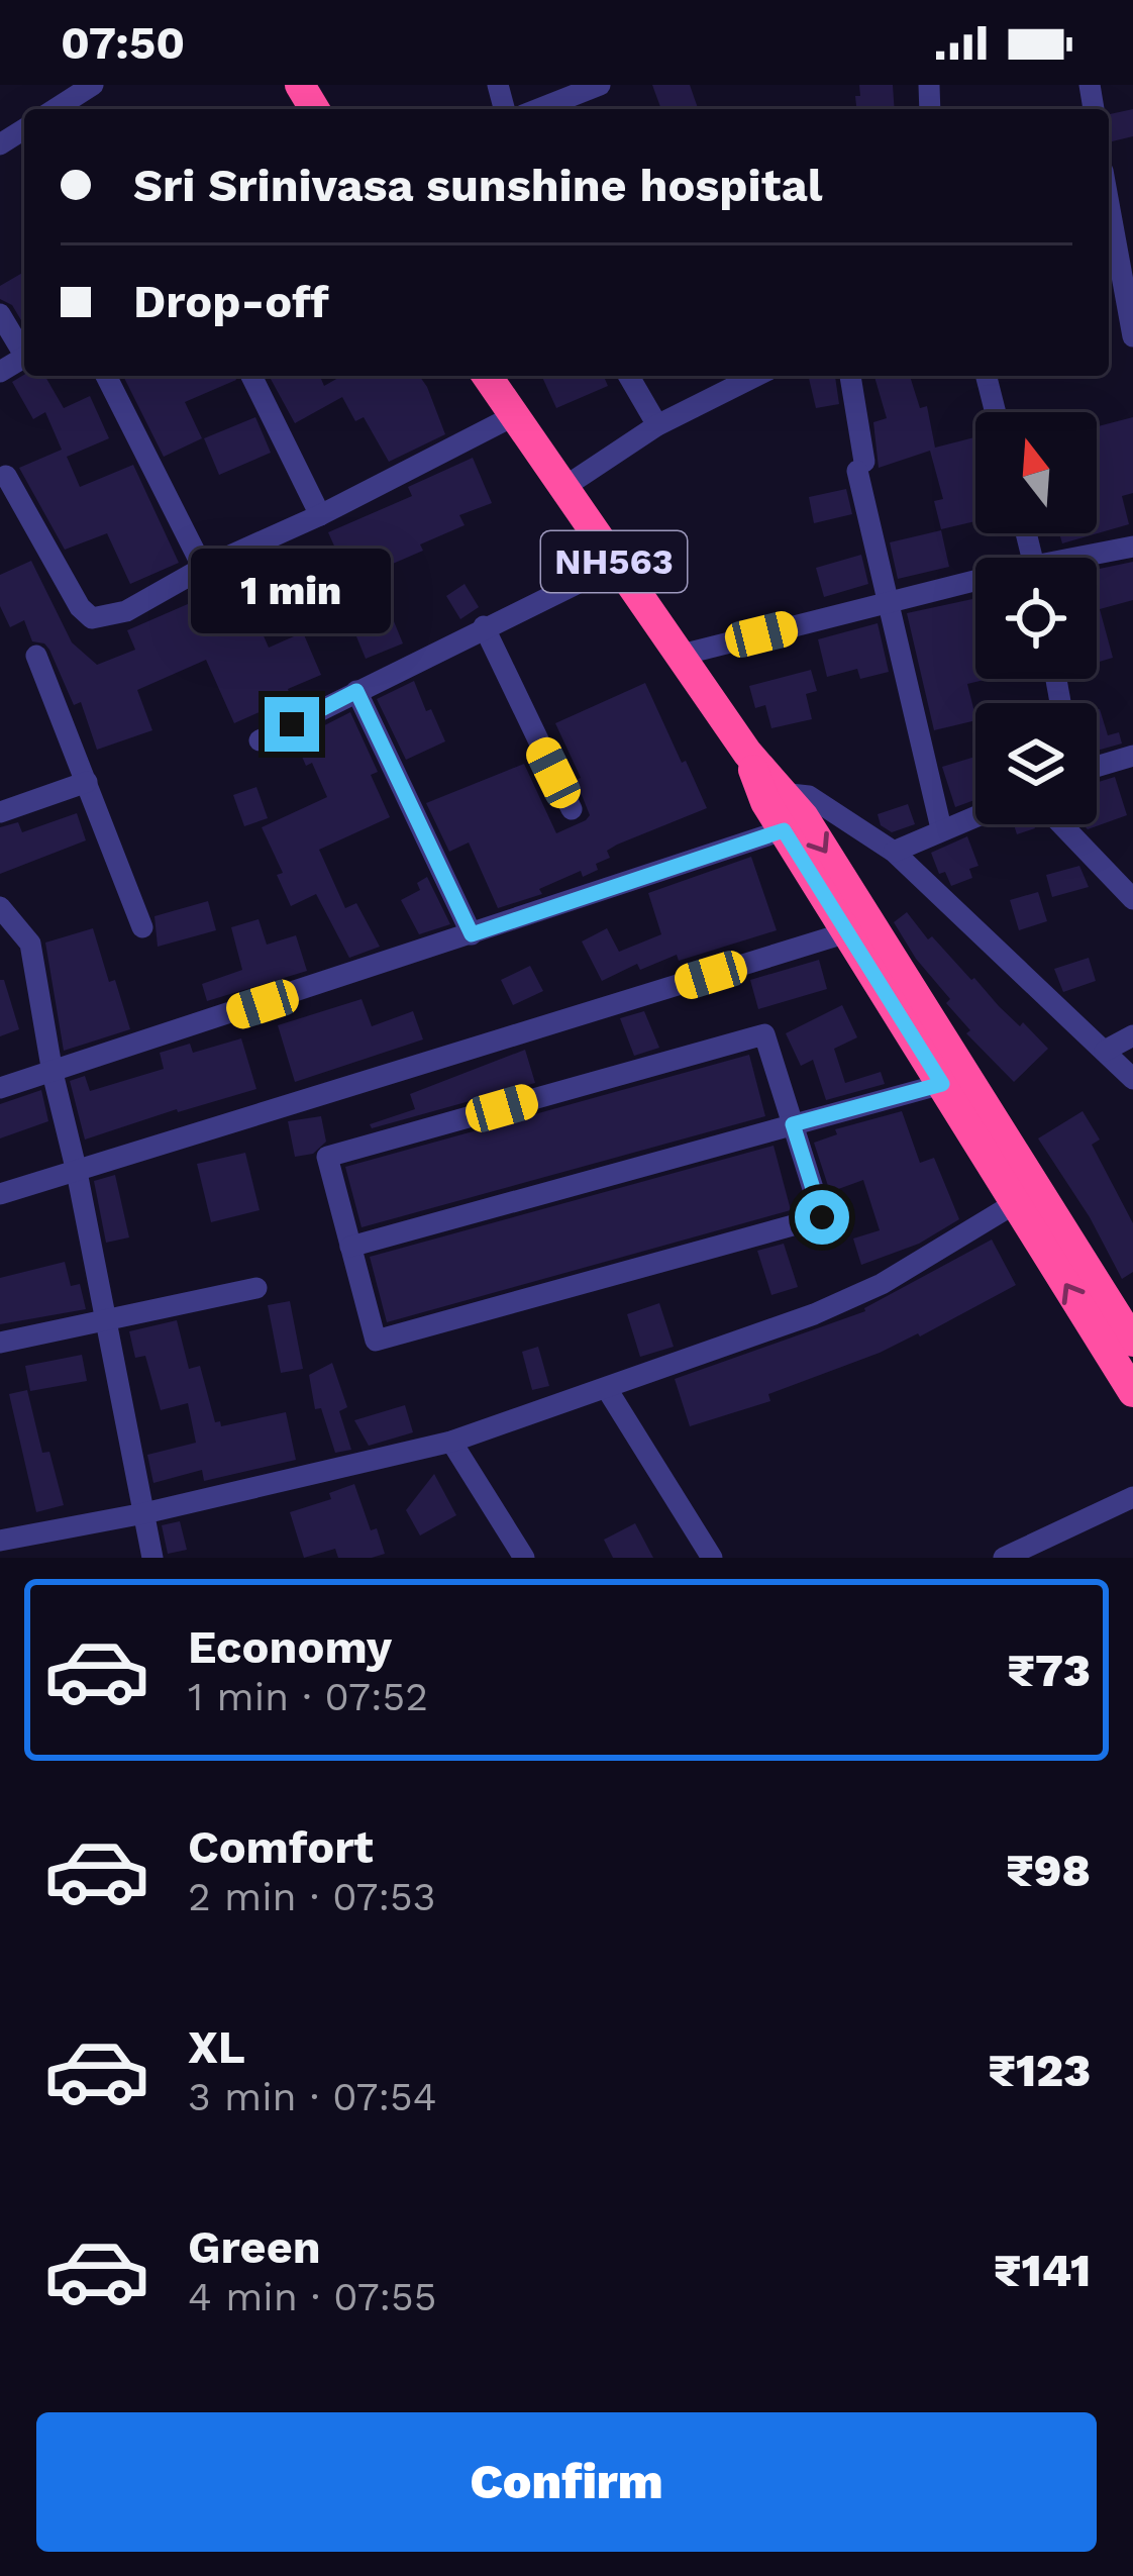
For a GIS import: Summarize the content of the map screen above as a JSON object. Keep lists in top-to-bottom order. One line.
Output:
{"streets":{"highway":["NH563"]},"north":"top","page":{"status":"07:50","banner":["Sri Srinivasa sunshine hospital","Drop-off"],"bubble":"1 min","list":[{"name":"Economy","note":"1 min · 07:52","value":"₹73"},{"name":"Comfort","note":"2 min · 07:53","value":"₹98"},{"name":"XL","note":"3 min · 07:54","value":"₹123"},{"name":"Green","note":"4 min · 07:55","value":"₹141"}],"buttons":"Confirm"}}
